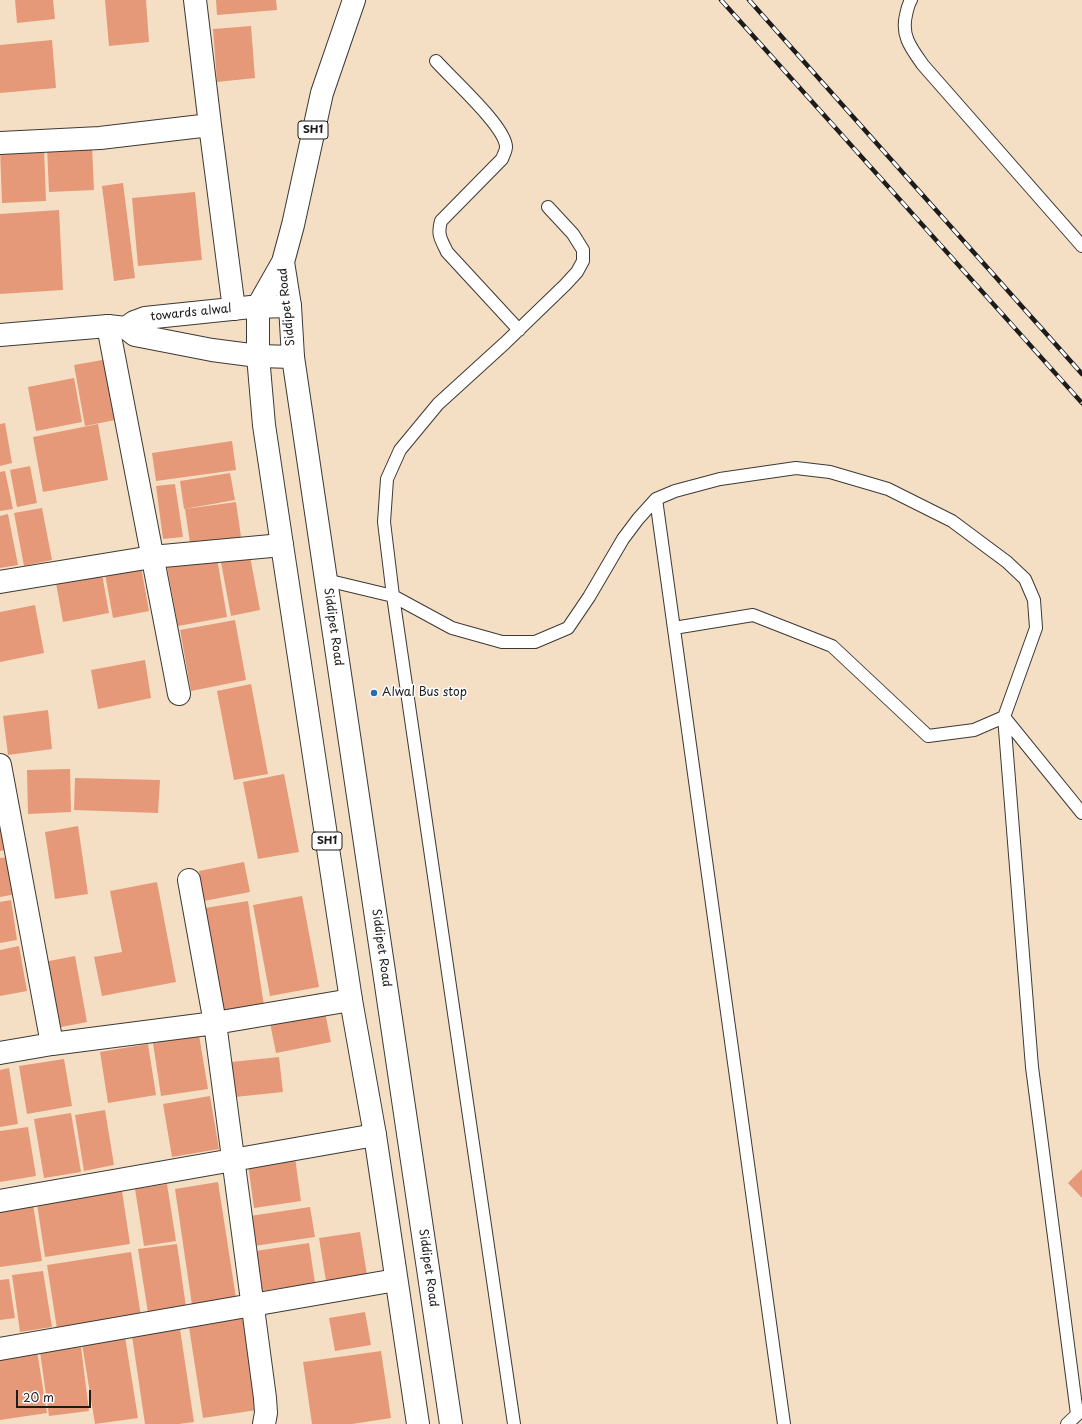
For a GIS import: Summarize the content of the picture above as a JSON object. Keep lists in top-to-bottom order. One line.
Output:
{"streets":{"street":["SH1","Siddipet Road","towards alwal"]},"crossings":[["SH1","Siddipet Road"],["Siddipet Road","towards alwal"]],"places":["Alwal Bus stop"],"scale_bar":"20 m"}
